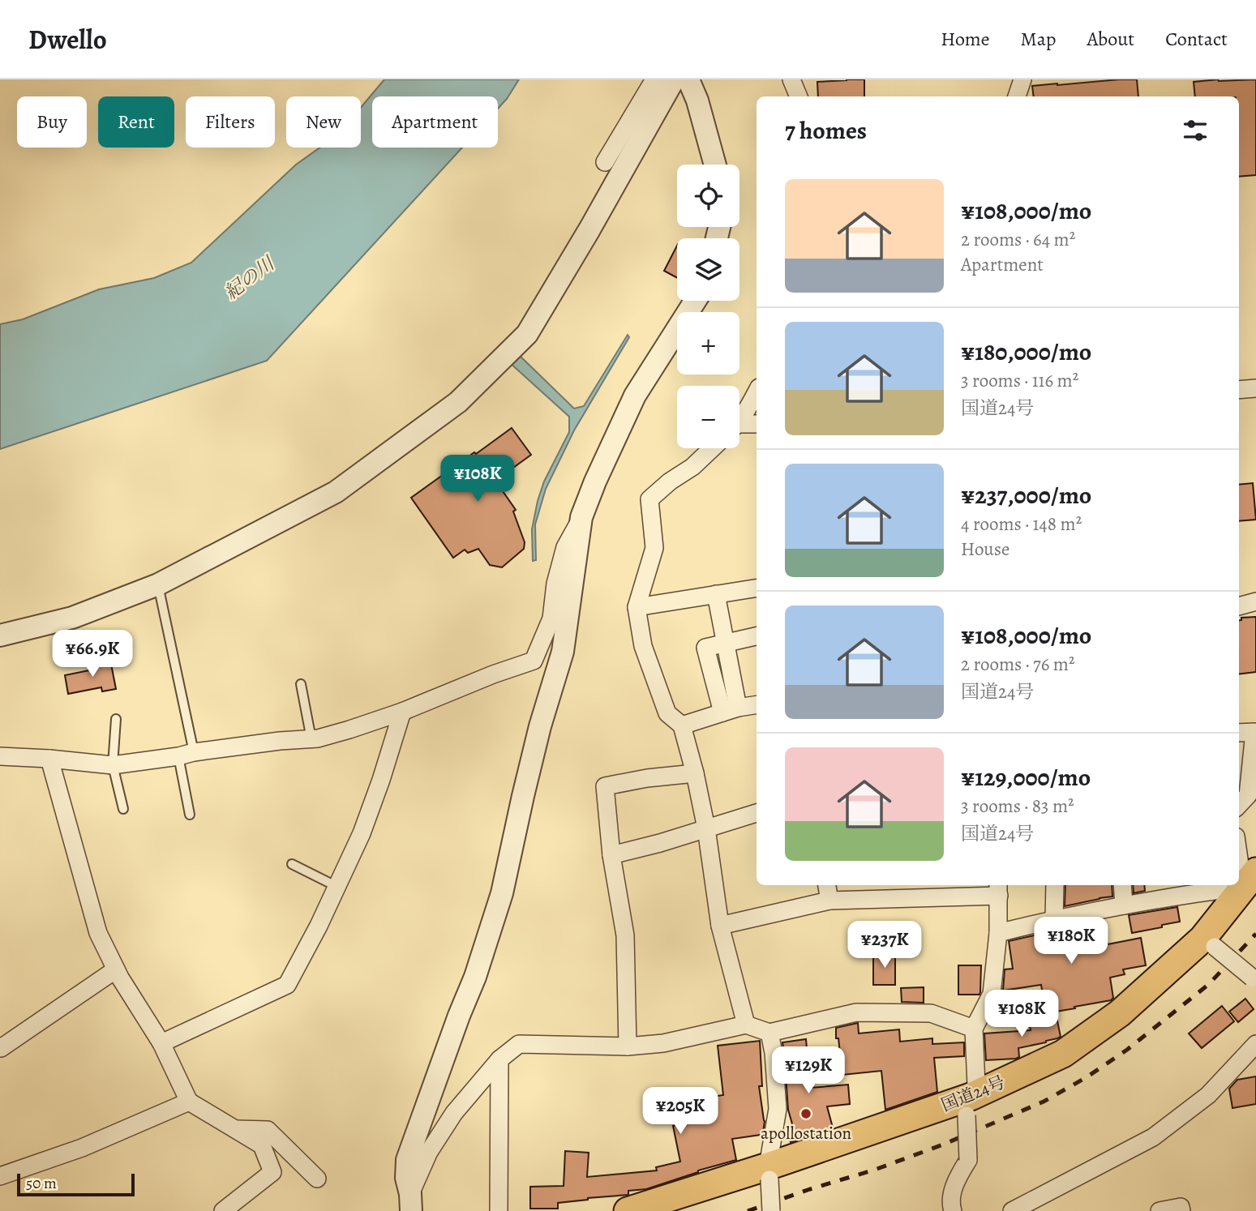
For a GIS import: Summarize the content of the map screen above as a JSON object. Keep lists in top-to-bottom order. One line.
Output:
{"streets":{"highway":["国道24号"]},"water":["紀の川"],"places":["apollostation"],"scale_bar":"50 m","page":{"header":"Dwello","nav":["Home","Map","About","Contact"],"chip":["Buy","Rent","Filters","New","Apartment"],"heading":"7 homes","map_buttons":["+","−"],"list":[{"name":"¥108,000/mo","note":"2 rooms · 64 m² · Apartment"},{"name":"¥180,000/mo","note":"3 rooms · 116 m² · 国道24号"},{"name":"¥237,000/mo","note":"4 rooms · 148 m² · House"},{"name":"¥108,000/mo","note":"2 rooms · 76 m² · 国道24号"},{"name":"¥129,000/mo","note":"3 rooms · 83 m² · 国道24号"}],"price":["¥108K","¥66.9K","¥180K","¥237K","¥108K","¥129K","¥205K"],"scale":"50 m"}}
